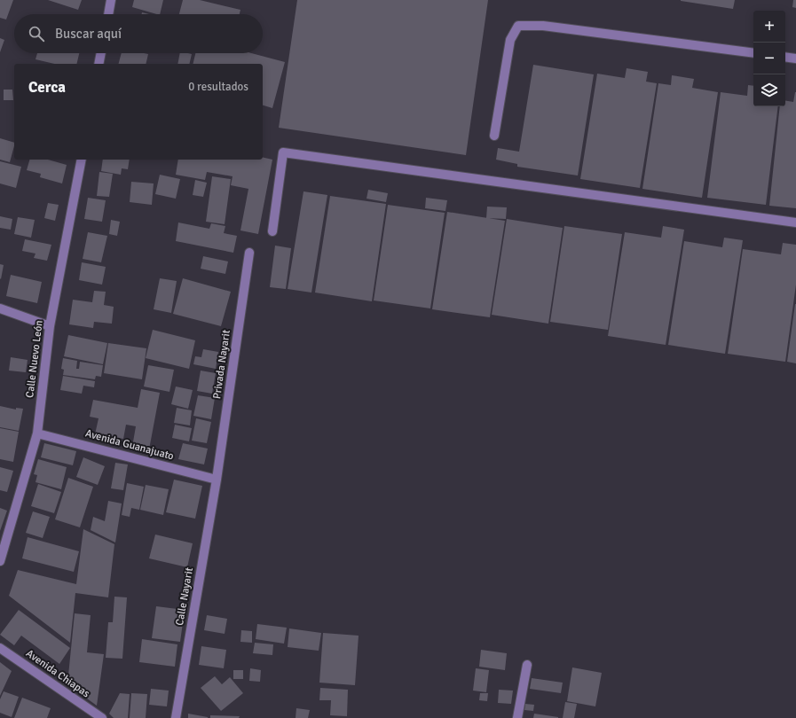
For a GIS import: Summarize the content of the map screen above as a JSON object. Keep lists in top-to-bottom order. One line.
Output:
{"streets":{"street":["Calle Nuevo León","Privada Nayarit","Avenida Guanajuato","Calle Nayarit","Avenida Chiapas"]},"crossings":[["Calle Nuevo León","Avenida Guanajuato"],["Privada Nayarit","Avenida Guanajuato"],["Privada Nayarit","Calle Nayarit"],["Avenida Guanajuato","Calle Nayarit"]],"page":{"map_buttons":["+","−"],"search":"Buscar aquí","heading":["Cerca","0 resultados"]}}
